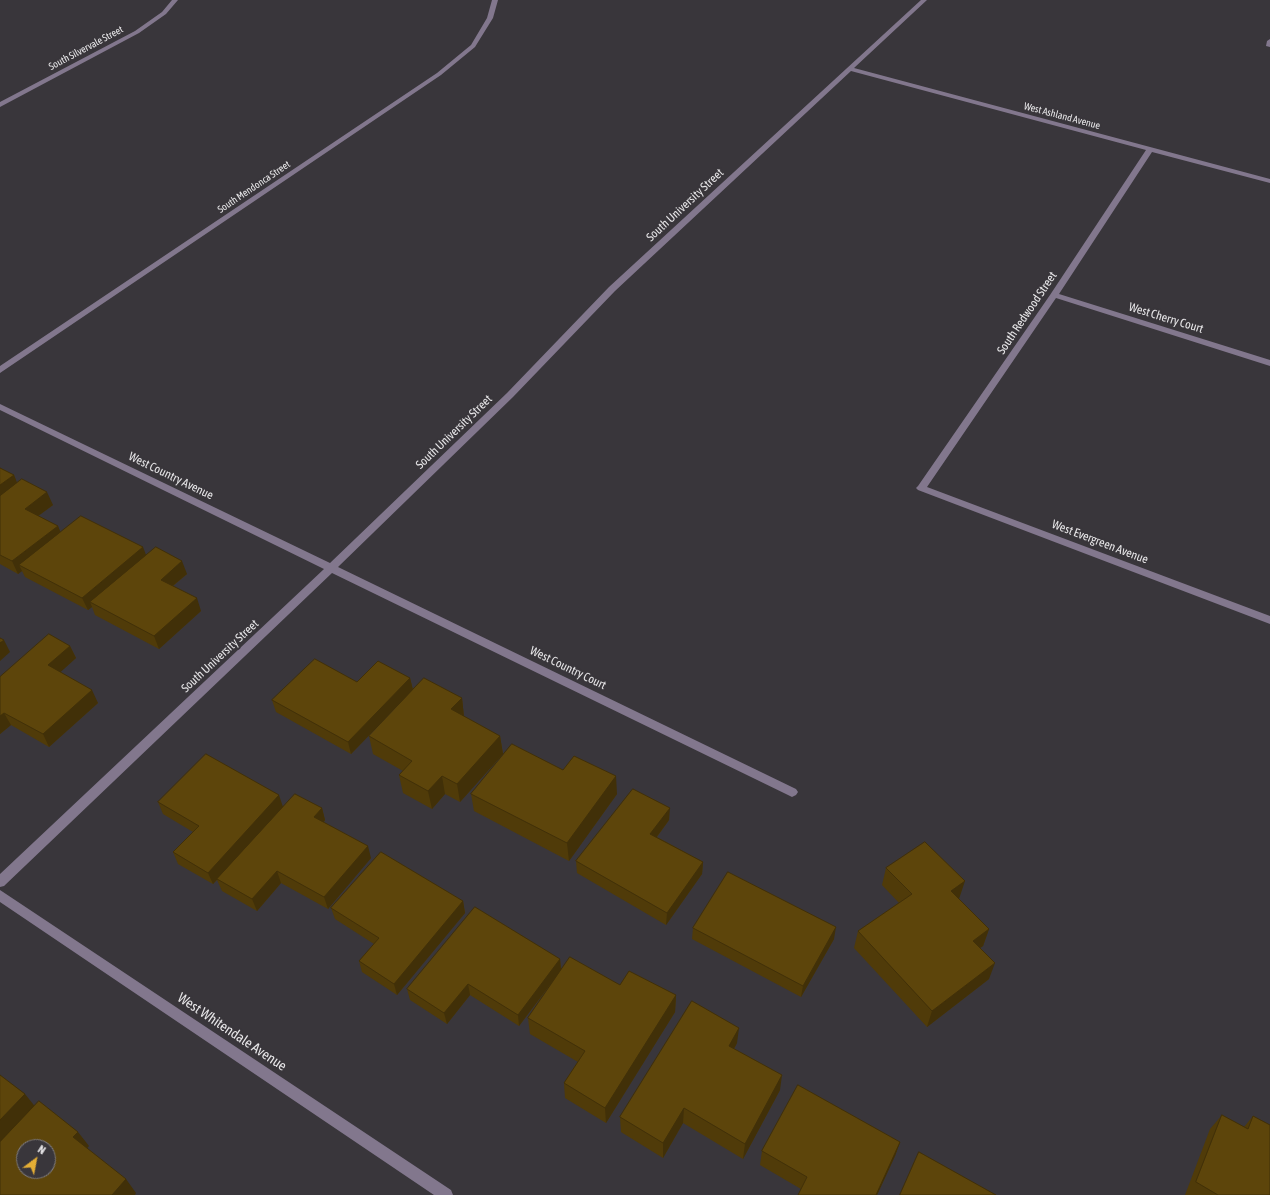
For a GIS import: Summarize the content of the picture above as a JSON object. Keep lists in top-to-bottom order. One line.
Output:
{"streets":{"street":["South Silvervale Street","West Ashland Avenue","South Mendonca Street","South University Street","South Redwood Street","West Cherry Court","West Country Avenue","West Evergreen Avenue","West Country Court","West Whitendale Avenue"]},"crossings":[["West Ashland Avenue","South University Street"],["West Ashland Avenue","South Redwood Street"],["South University Street","West Country Avenue"],["South University Street","West Country Court"],["South Redwood Street","West Cherry Court"],["South Redwood Street","West Evergreen Avenue"],["West Country Avenue","West Country Court"]],"north":"top right"}
